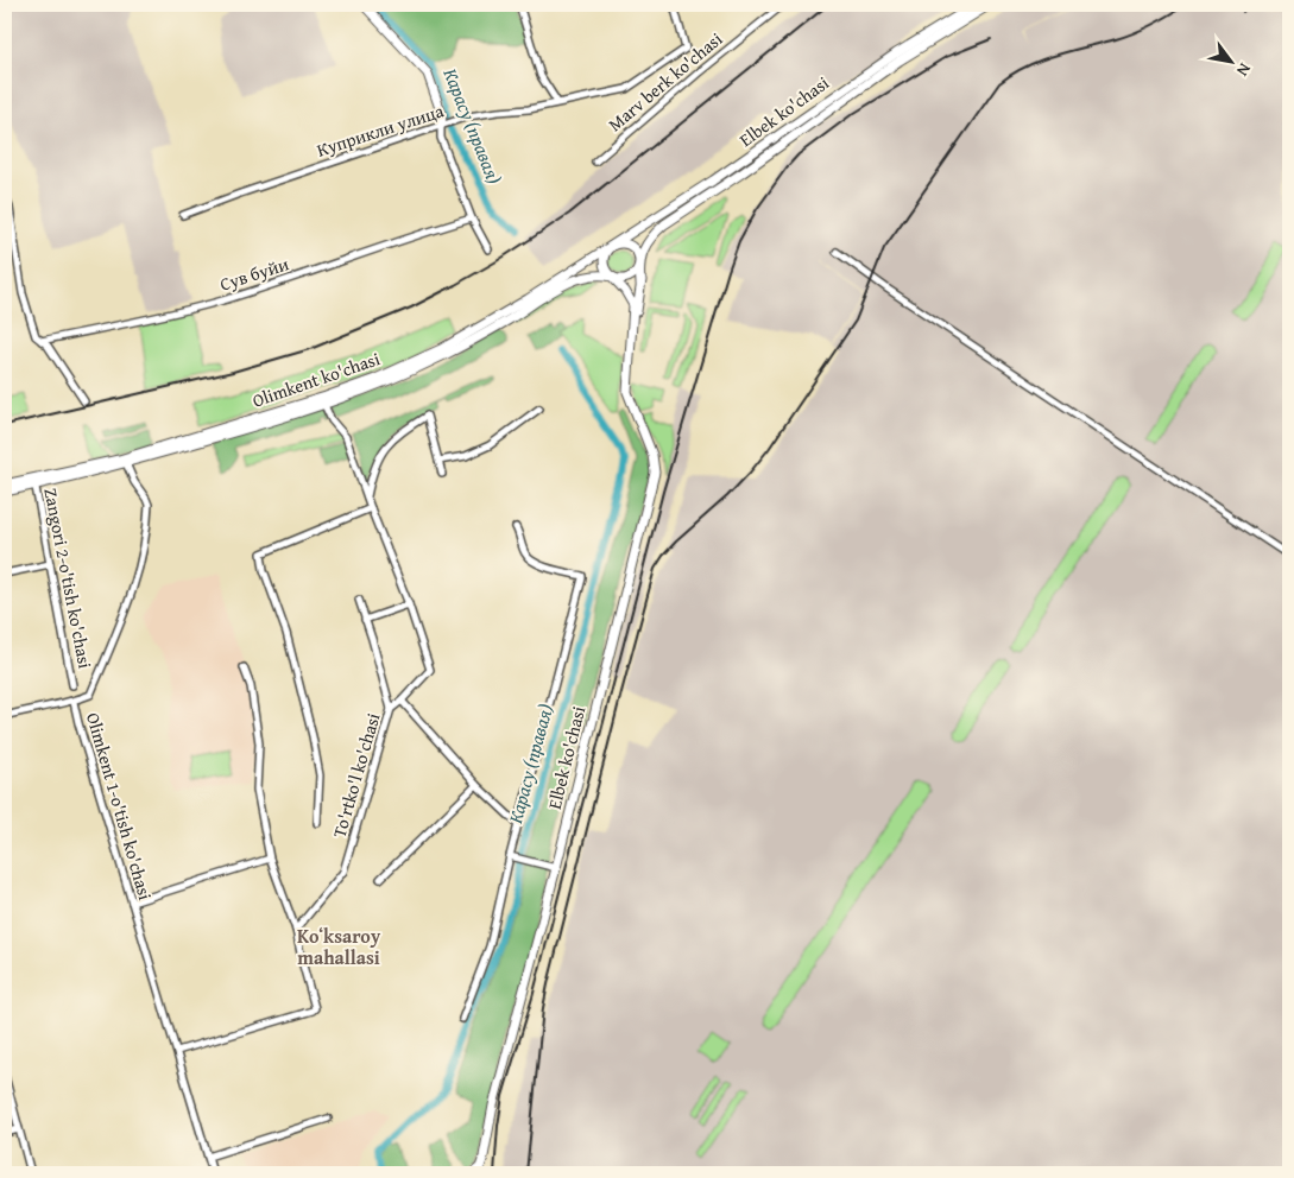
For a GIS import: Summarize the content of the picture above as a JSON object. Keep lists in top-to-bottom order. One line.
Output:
{"streets":{"main road":["Elbek ko'chasi","Olimkent ko'chasi"],"street":["Marv berk ko'chasi","Куприкли улица","Сув буйи","Zangori 2-o'tish ko'chasi","To'rtko'l ko'chasi","Olimkent 1-o'tish ko'chasi"]},"crossings":[["Elbek ko'chasi","Olimkent ko'chasi"],["Olimkent ko'chasi","Zangori 2-o'tish ko'chasi"],["Olimkent ko'chasi","To'rtko'l ko'chasi"],["Olimkent ko'chasi","Olimkent 1-o'tish ko'chasi"]],"districts":["Koʻksaroy mahallasi"],"water":["Карасу (правая)"],"north":"bottom right"}
